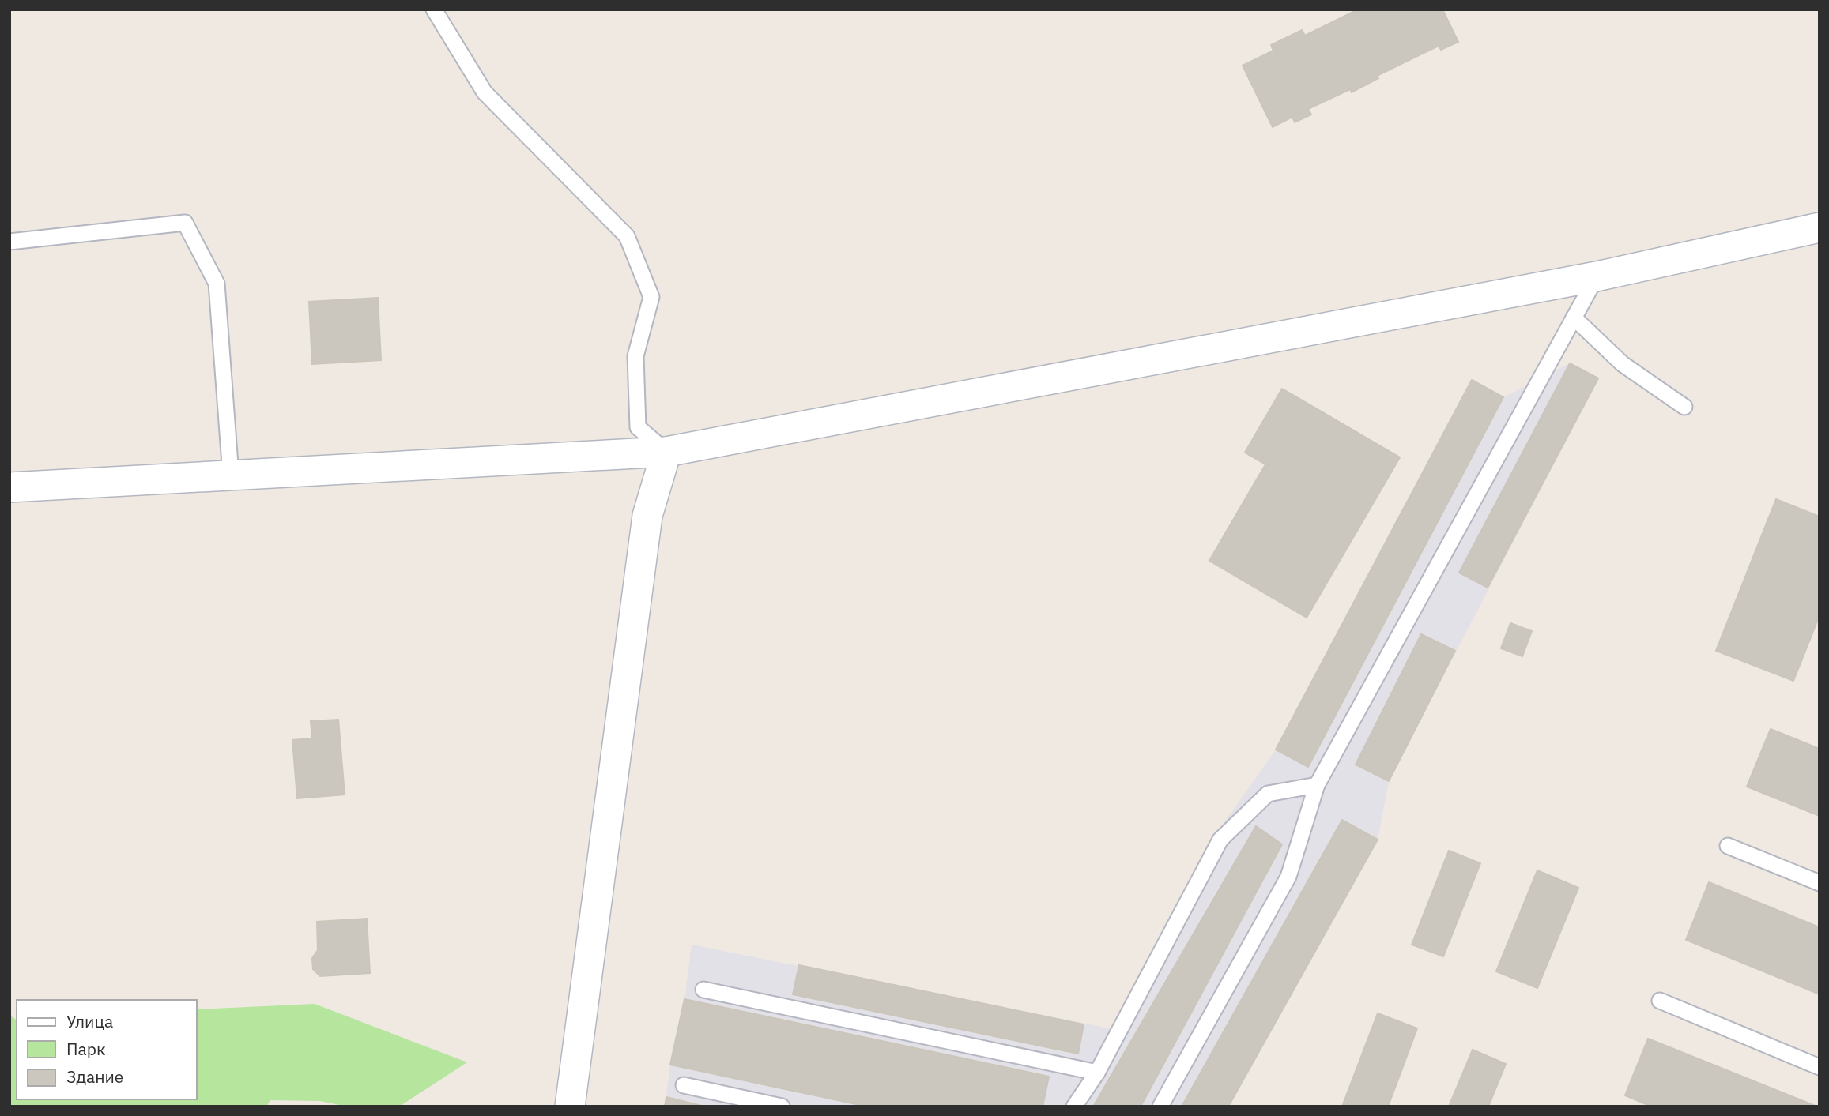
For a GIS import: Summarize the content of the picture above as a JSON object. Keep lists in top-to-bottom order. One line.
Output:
{"legend":["Улица","Парк","Здание"]}
